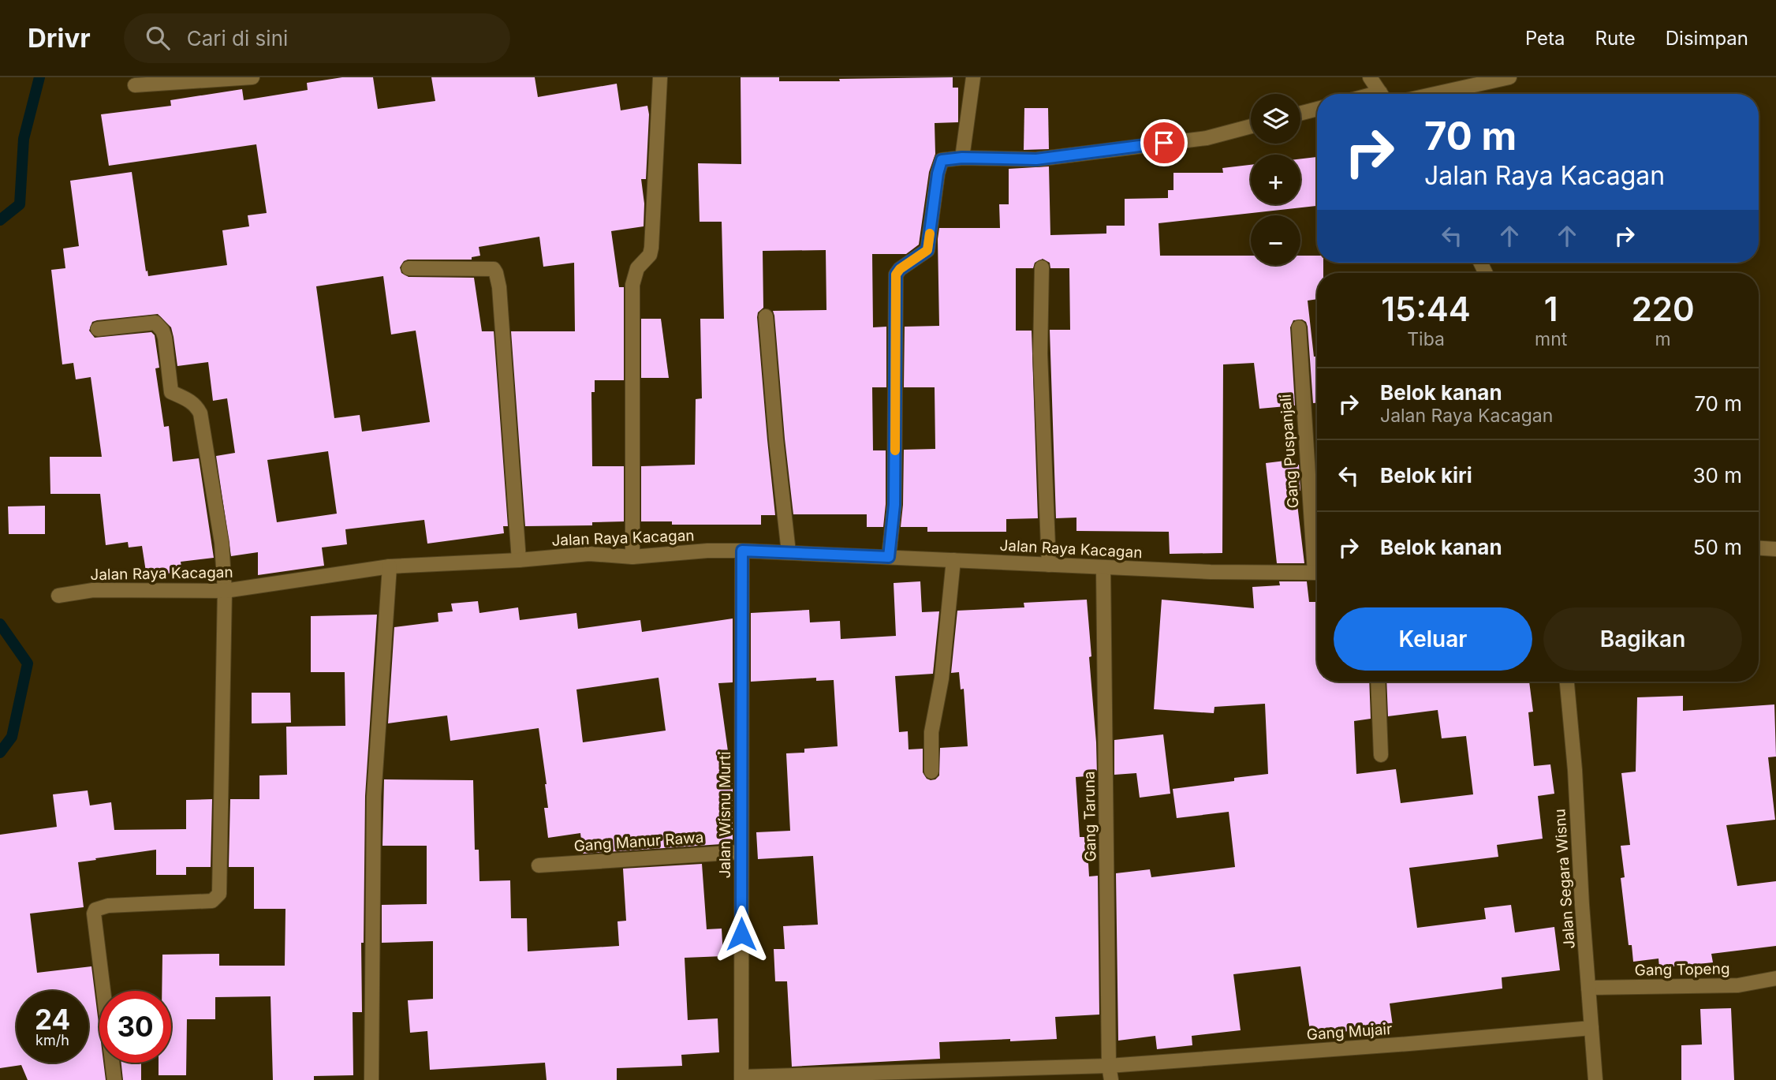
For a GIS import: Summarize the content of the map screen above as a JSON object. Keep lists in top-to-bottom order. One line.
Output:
{"streets":{"street":["Gang Puspanjali","Jalan Raya Kacagan","Jalan Wisnu Murti","Gang Taruna","Gang Manur Rawa","Jalan Segara Wisnu","Gang Topeng","Gang Mujair"]},"crossings":[["Jalan Raya Kacagan","Jalan Wisnu Murti"],["Jalan Raya Kacagan","Gang Taruna"],["Jalan Wisnu Murti","Gang Manur Rawa"],["Jalan Wisnu Murti","Gang Mujair"],["Gang Taruna","Gang Mujair"],["Jalan Segara Wisnu","Gang Topeng"],["Jalan Segara Wisnu","Gang Mujair"]],"page":{"header":"Drivr","search":"Cari di sini","nav":["Peta","Rute","Disimpan"],"map_buttons":["+","−"],"turn":["70 m","Jalan Raya Kacagan"],"eta":["15:44","Tiba","1","mnt","220","m"],"list":[{"name":"Belok kanan","note":"Jalan Raya Kacagan","value":"70 m"},{"name":"Belok kiri","value":"30 m"},{"name":"Belok kanan","value":"50 m"}],"buttons":["Keluar","Bagikan"],"speed":"24 km/h","limit":"30"}}
